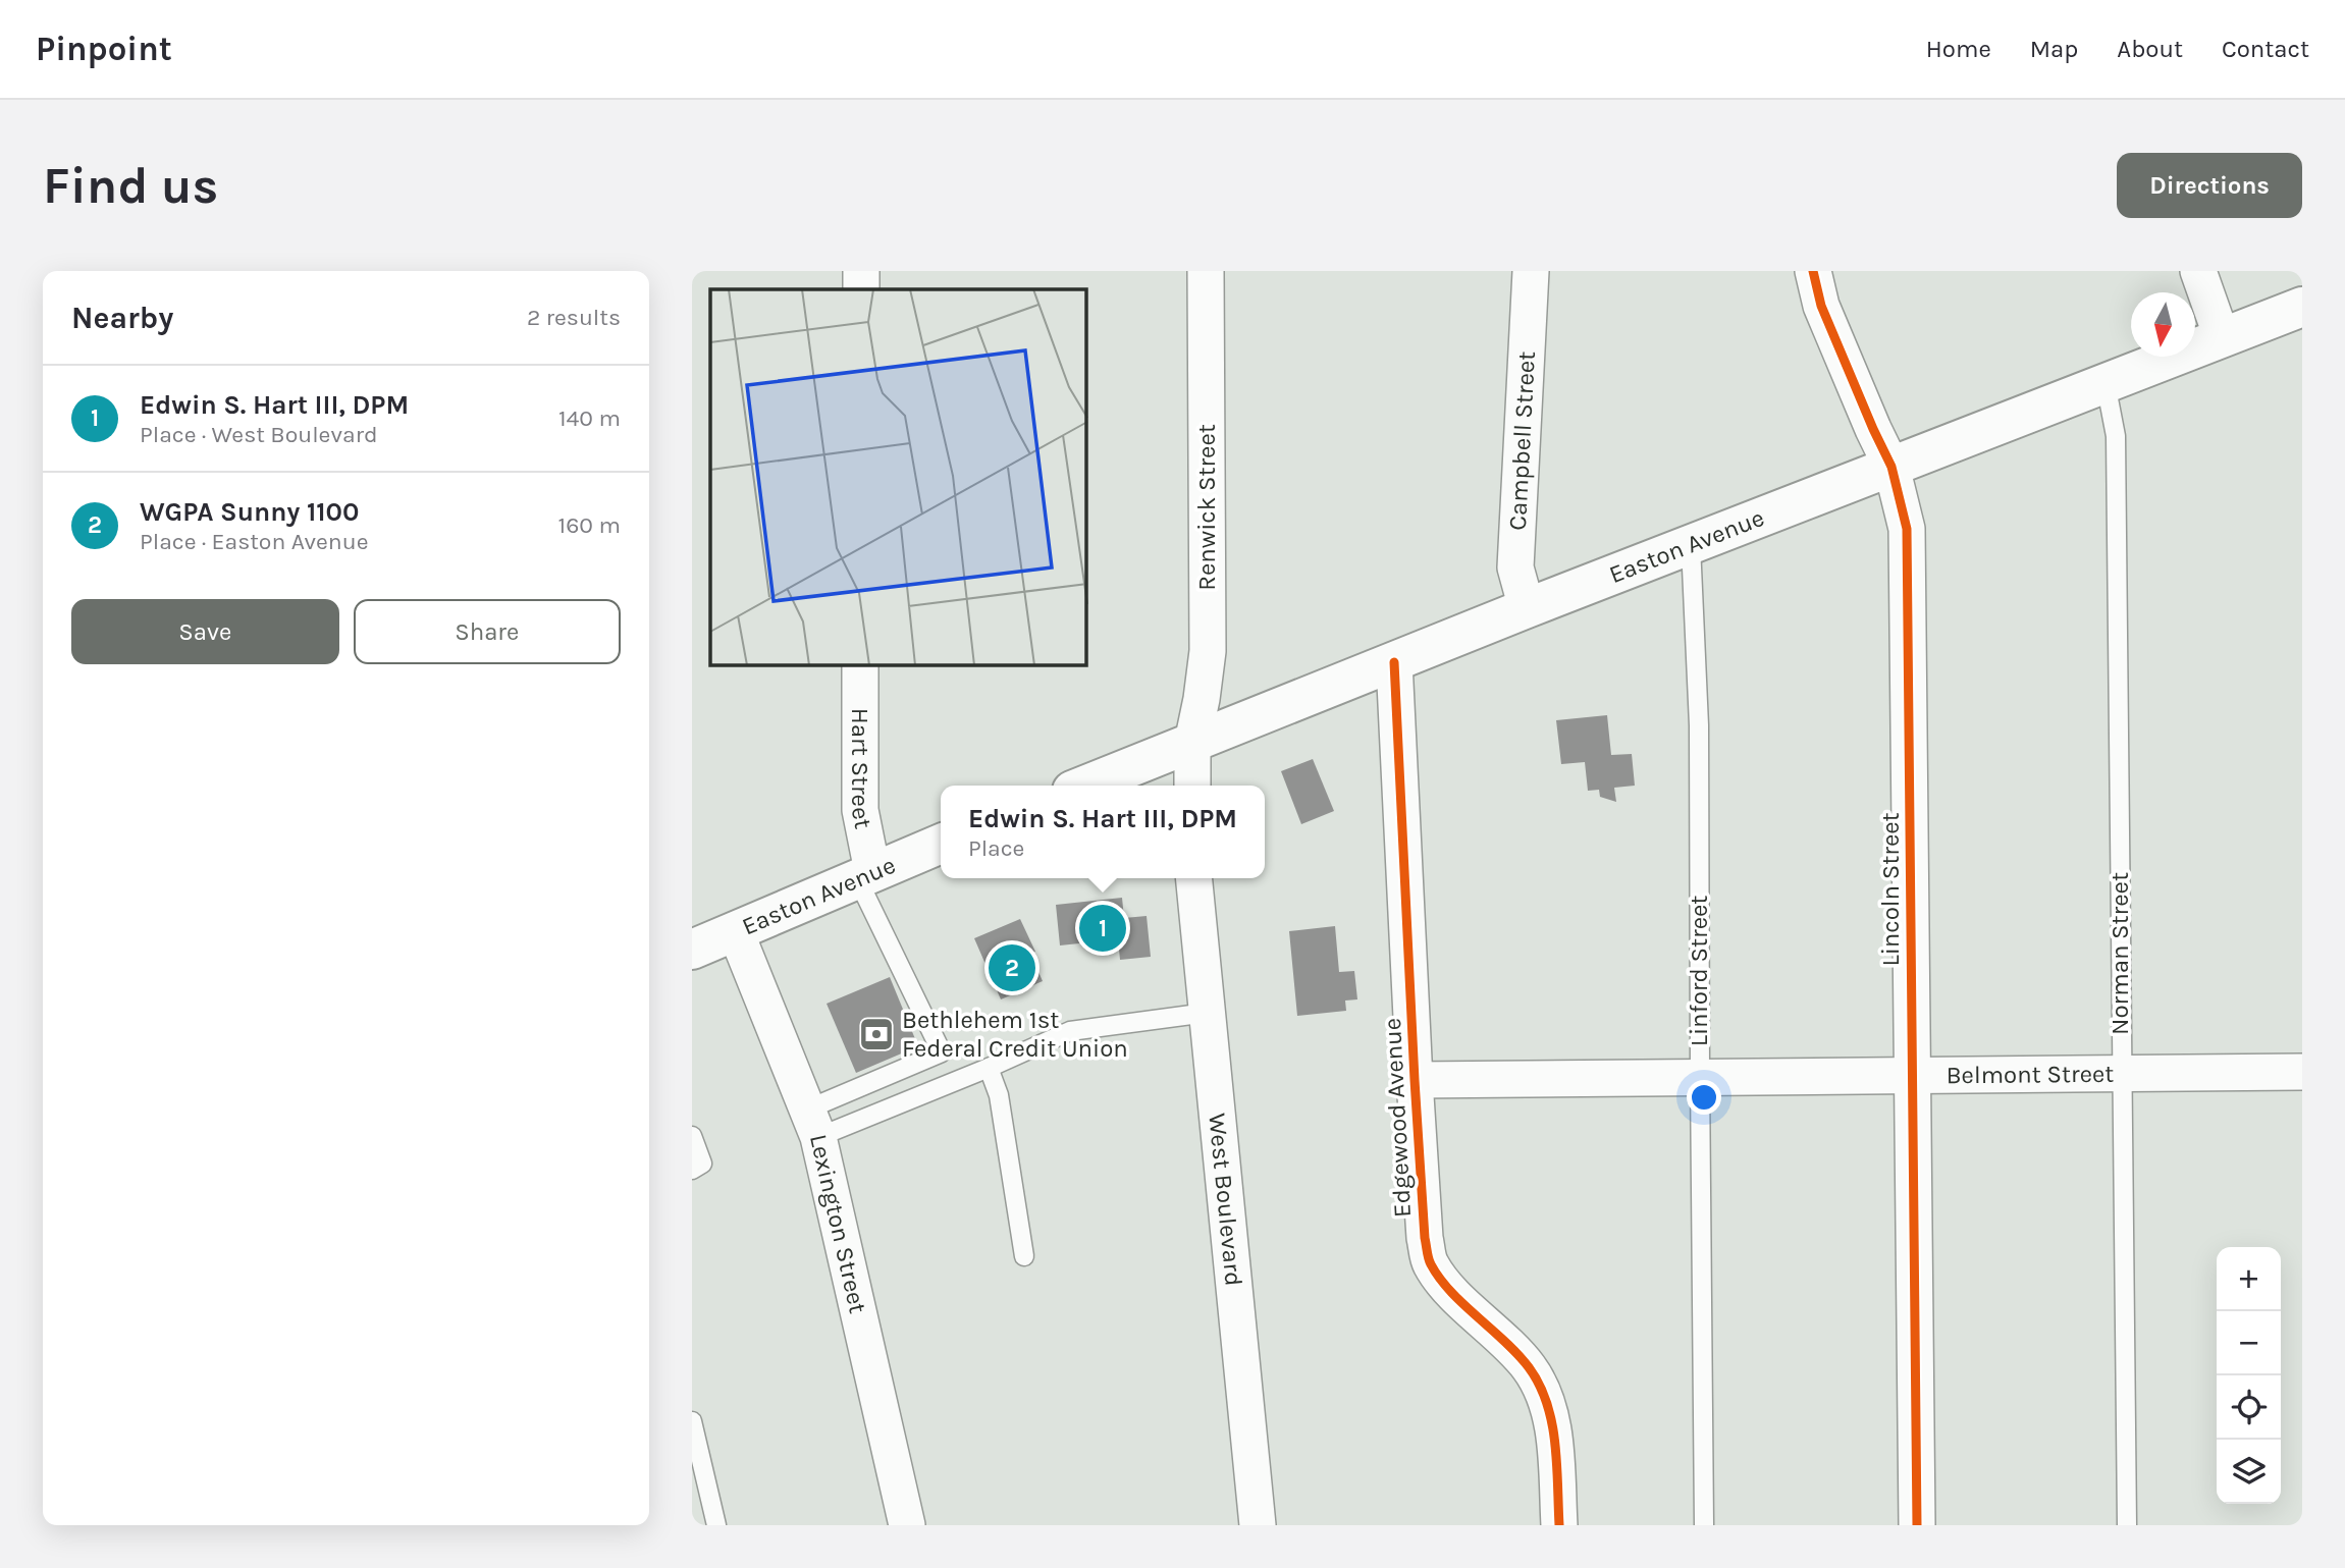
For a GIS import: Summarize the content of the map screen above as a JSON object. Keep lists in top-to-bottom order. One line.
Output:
{"streets":{"main road":["Easton Avenue"],"street":["Campbell Street","Renwick Street","Hart Street","Lincoln Street","Belmont Street","Edgewood Avenue","West Boulevard","Lexington Street"],"lane":["Norman Street","Linford Street"]},"crossings":[["Campbell Street","Easton Avenue"],["Renwick Street","Easton Avenue"],["Easton Avenue","Hart Street"],["Easton Avenue","Lincoln Street"],["Easton Avenue","Norman Street"],["Easton Avenue","Linford Street"],["Easton Avenue","Edgewood Avenue"],["Easton Avenue","Lexington Street"],["Lincoln Street","Belmont Street"],["Norman Street","Belmont Street"],["Linford Street","Belmont Street"],["Belmont Street","Edgewood Avenue"]],"places":{"bank":["Bethlehem 1st Federal Credit Union"]},"north":"bottom","page":{"header":"Pinpoint","nav":["Home","Map","About","Contact"],"buttons":["Directions",["Save","Share"]],"title":"Find us","heading":["Nearby","2 results"],"list":[{"mark":"1","name":"Edwin S. Hart III, DPM","note":"Place · West Boulevard","value":"140 m"},{"mark":"2","name":"WGPA Sunny 1100","note":"Place · Easton Avenue","value":"160 m"}],"popup":["Edwin S. Hart III, DPM","Place"],"pins":["1","2"],"map_buttons":["+","−"]}}
